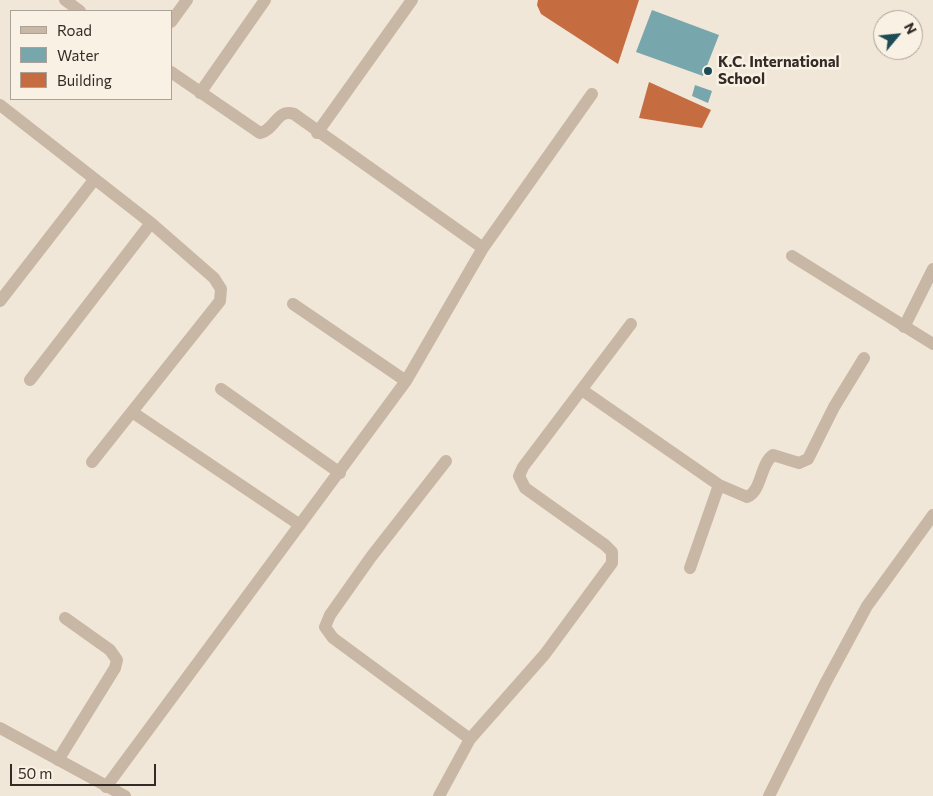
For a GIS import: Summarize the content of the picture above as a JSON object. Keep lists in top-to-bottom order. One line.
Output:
{"places":["K.C. International School"],"legend":["Road","Water","Building"],"scale_bar":"50 m","north":"top right"}
